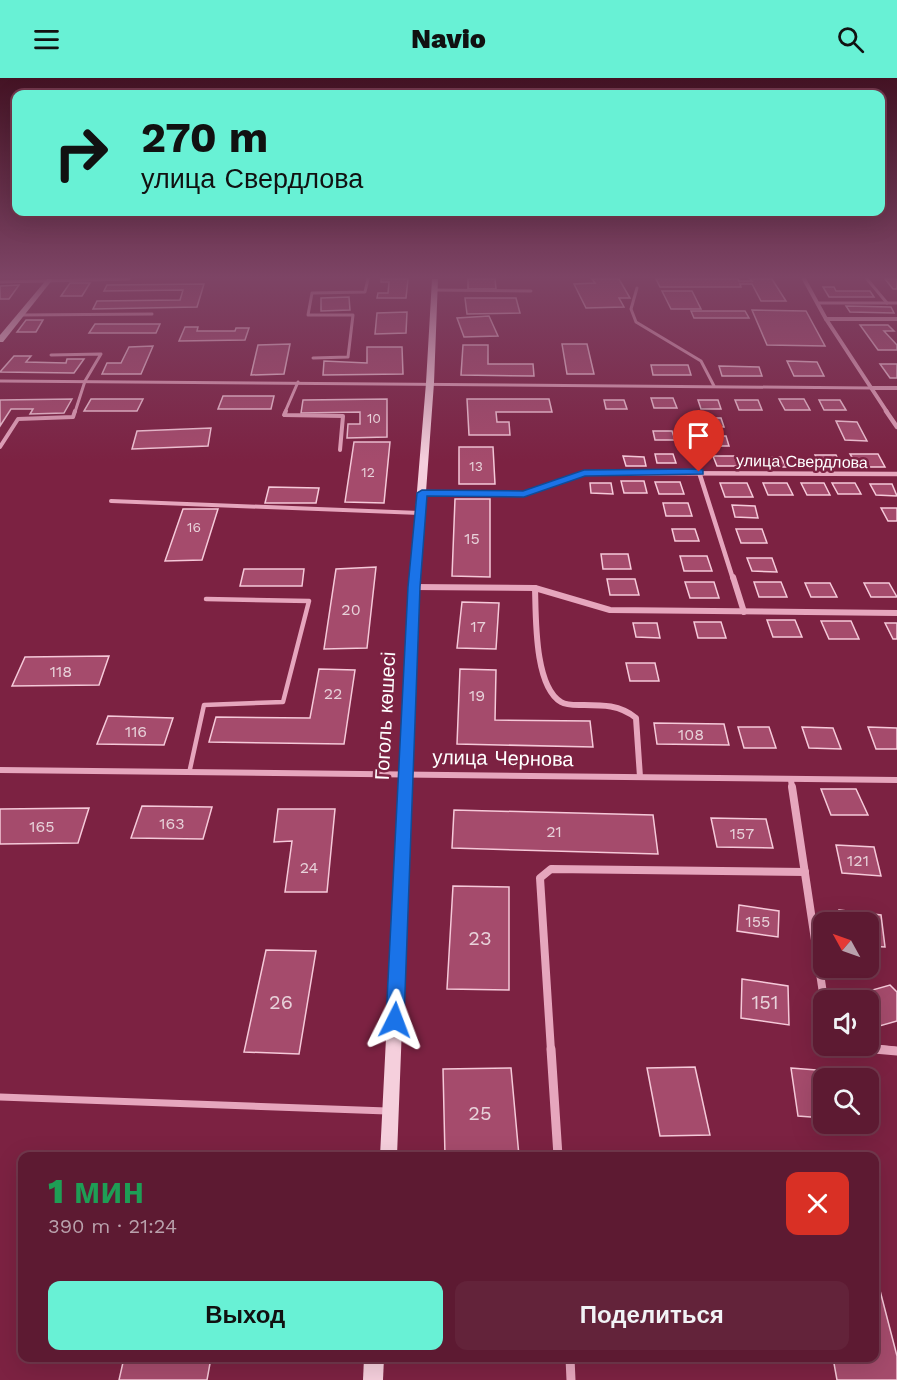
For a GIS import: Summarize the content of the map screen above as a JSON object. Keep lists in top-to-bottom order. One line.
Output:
{"streets":{"main road":["Гоголь көшесі"],"street":["улица Свердлова","улица Чернова"]},"crossings":[["улица Свердлова","Гоголь көшесі"],["Гоголь көшесі","улица Чернова"]],"house_numbers":["10","13","12","16","15","20","17","118","22","19","116","108","163","165","21","157","121","24","155","23","26","151","25"],"north":"top left","page":{"header":"Navio","turn":["270 m","улица Свердлова"],"heading":["1 мин","390 m · 21:24"],"buttons":["Выход","Поделиться"]}}
